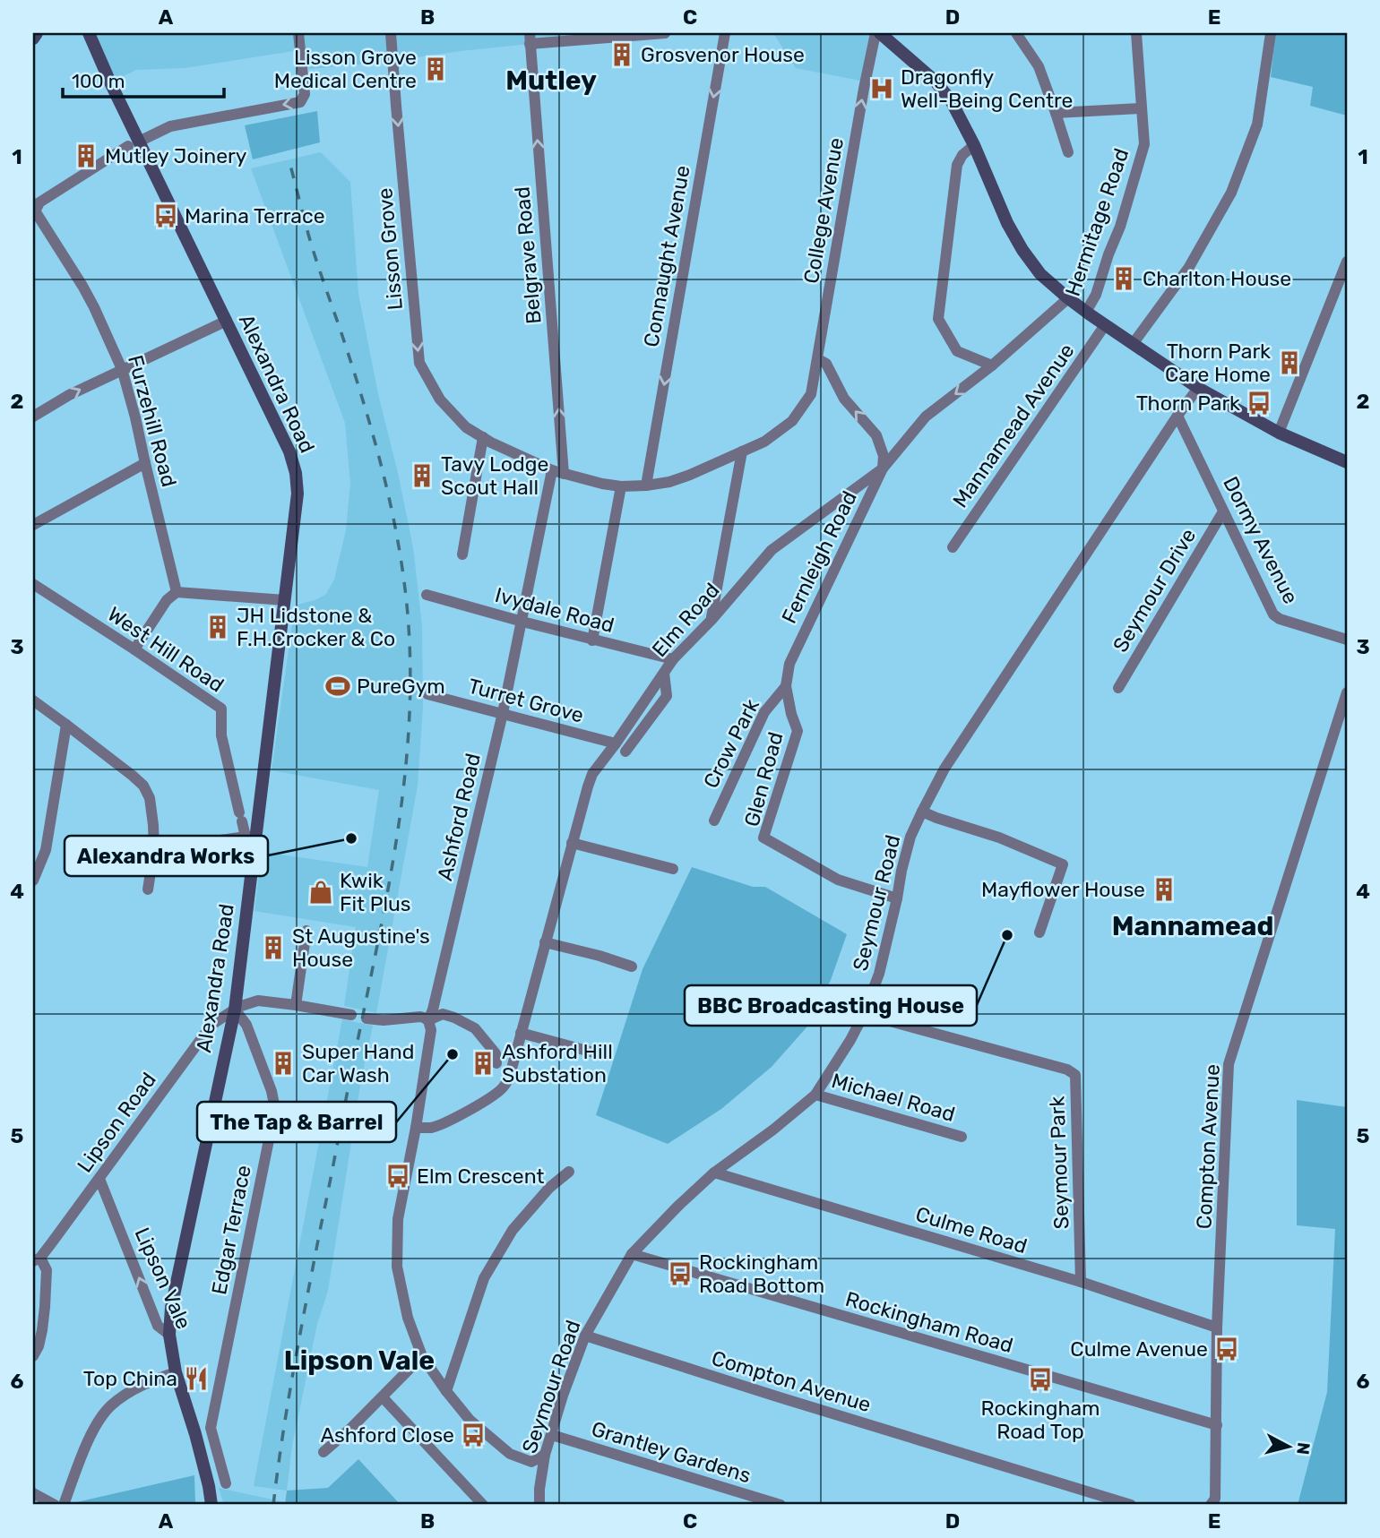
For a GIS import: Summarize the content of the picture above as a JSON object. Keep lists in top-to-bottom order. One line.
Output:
{"streets":{"main road":["Alexandra Road","Lipson Vale"],"street":["College Avenue","Hermitage Road","Lisson Grove","Belgrave Road","Connaught Avenue","Furzehill Road","Mannamead Avenue","Dormy Avenue","Fernleigh Road","Seymour Drive","Ivydale Road","Elm Road","West Hill Road","Turret Grove","Crow Park","Glen Road","Ashford Road","Seymour Road","Michael Road","Lipson Road","Compton Avenue","Seymour Park","Edgar Terrace","Culme Road","Rockingham Road","Grantley Gardens"]},"crossings":[["College Avenue","Lisson Grove"],["Lisson Grove","Belgrave Road"],["Lisson Grove","Connaught Avenue"],["Lisson Grove","Ashford Road"],["Alexandra Road","West Hill Road"],["Alexandra Road","Lipson Road"],["Alexandra Road","Edgar Terrace"],["Alexandra Road","Lipson Vale"],["Dormy Avenue","Seymour Drive"],["Dormy Avenue","Seymour Road"],["Fernleigh Road","Elm Road"],["Fernleigh Road","Glen Road"],["Ivydale Road","Elm Road"],["Ivydale Road","Ashford Road"],["Elm Road","Turret Grove"],["Elm Road","Ashford Road"],["Turret Grove","Ashford Road"],["Crow Park","Glen Road"],["Glen Road","Seymour Road"],["Ashford Road","Seymour Road"],["Seymour Road","Michael Road"],["Seymour Road","Compton Avenue"],["Seymour Road","Seymour Park"],["Seymour Road","Culme Road"],["Seymour Road","Rockingham Road"],["Seymour Road","Grantley Gardens"],["Lipson Road","Edgar Terrace"],["Lipson Road","Lipson Vale"],["Compton Avenue","Culme Road"],["Compton Avenue","Rockingham Road"],["Seymour Park","Culme Road"]],"one_way":["College Avenue","Lisson Grove","Belgrave Road","Connaught Avenue","Lipson Vale"],"districts":["Mutley","Mannamead","Lipson Vale"],"places":{"building":["Grosvenor House","Lisson Grove Medical Centre","Mutley Joinery","Charlton House","Thorn Park Care Home","Tavy Lodge Scout Hall","JH Lidstone & F.H.Crocker & Co","Mayflower House","St Augustine's House","Super Hand Car Wash","Ashford Hill Substation"],"hospital":["Dragonfly Well-Being Centre"],"bus stop":["Marina Terrace","Thorn Park","Elm Crescent","Rockingham Road Bottom","Culme Avenue","Rockingham Road Top","Ashford Close"],"sports":["PureGym"],"other":["Alexandra Works","BBC Broadcasting House","The Tap & Barrel"],"shop":["Kwik Fit Plus"],"restaurant":["Top China"]},"scale_bar":"100 m","north":"right","grid":{"columns":["A","B","C","D","E"],"rows":["1","2","3","4","5","6"]}}
